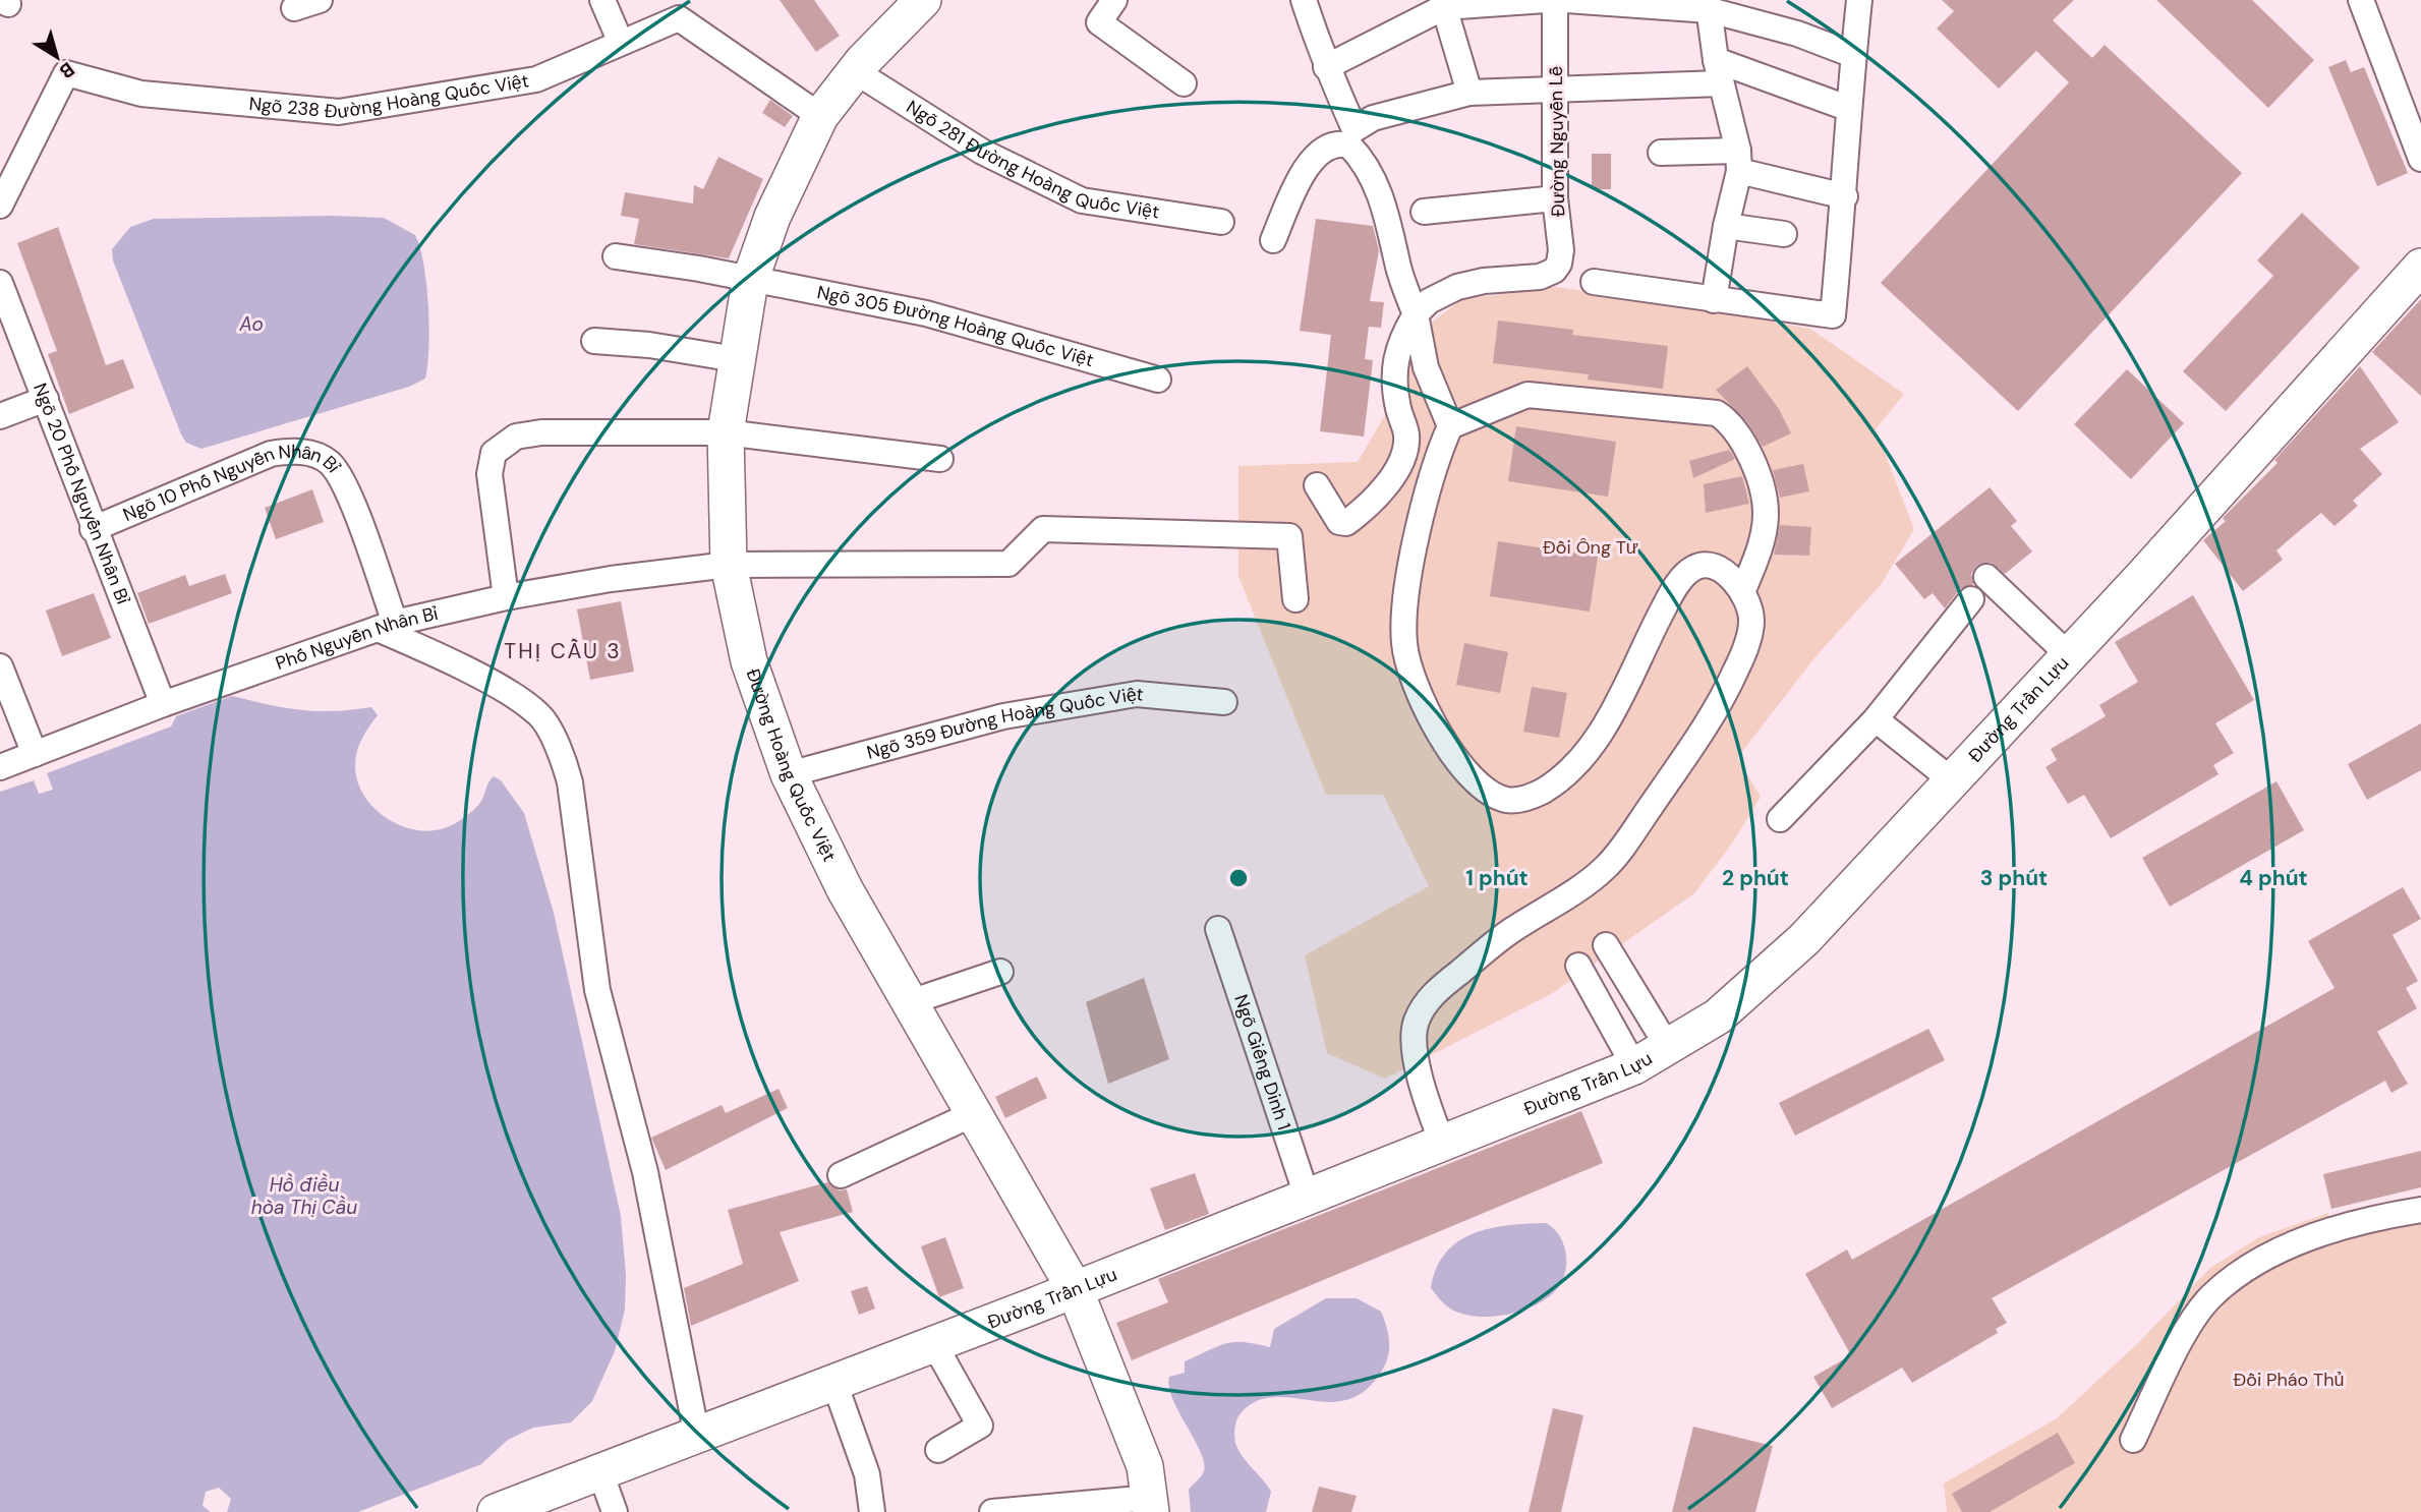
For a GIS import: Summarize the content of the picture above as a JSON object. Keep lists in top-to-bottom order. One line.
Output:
{"streets":{"main road":["Đường Trần Lựu","Đường Hoàng Quốc Việt"],"street":["Ngõ 238 Đường Hoàng Quốc Việt","Đường Nguyễn Lễ","Ngõ 281 Đường Hoàng Quốc Việt","Ngõ 305 Đường Hoàng Quốc Việt","Ngõ 20 Phố Nguyễn Nhân Bỉ","Ngõ 10 Phố Nguyễn Nhân Bỉ","Phố Nguyễn Nhân Bỉ","Ngõ 359 Đường Hoàng Quốc Việt","Ngõ Giếng Dinh 1"]},"crossings":[["Ngõ 238 Đường Hoàng Quốc Việt","Đường Hoàng Quốc Việt"],["Ngõ 281 Đường Hoàng Quốc Việt","Đường Hoàng Quốc Việt"],["Ngõ 305 Đường Hoàng Quốc Việt","Đường Hoàng Quốc Việt"],["Ngõ 20 Phố Nguyễn Nhân Bỉ","Ngõ 10 Phố Nguyễn Nhân Bỉ"],["Ngõ 20 Phố Nguyễn Nhân Bỉ","Phố Nguyễn Nhân Bỉ"],["Ngõ 10 Phố Nguyễn Nhân Bỉ","Phố Nguyễn Nhân Bỉ"],["Phố Nguyễn Nhân Bỉ","Đường Hoàng Quốc Việt"],["Đường Trần Lựu","Đường Hoàng Quốc Việt"],["Đường Trần Lựu","Ngõ Giếng Dinh 1"],["Ngõ 359 Đường Hoàng Quốc Việt","Đường Hoàng Quốc Việt"]],"districts":["THỊ CẦU 3"],"water":["Ao","Hồ điều hòa Thị Cầu"],"parks":["Đồi Ông Tư","Đồi Pháo Thủ"],"north":"bottom right","rings":["1 phút","2 phút","3 phút","4 phút"]}
